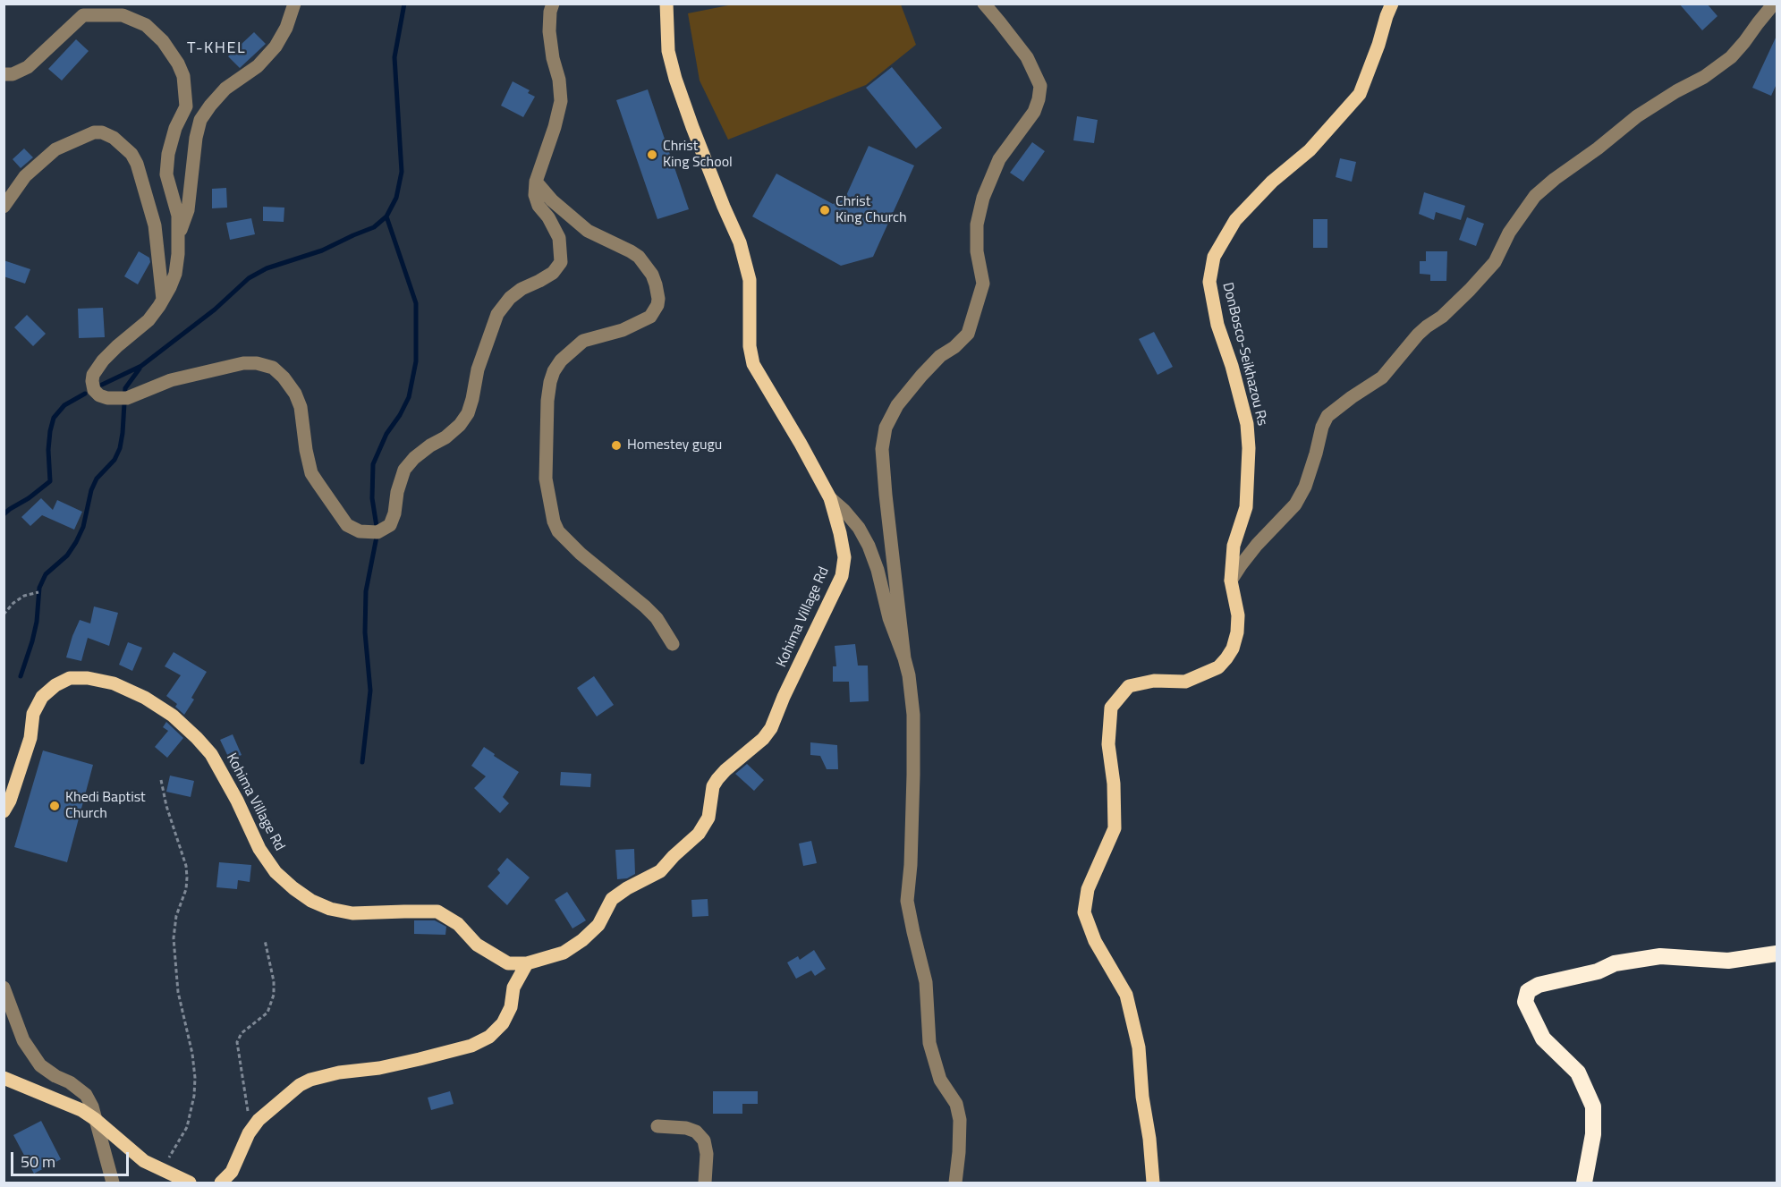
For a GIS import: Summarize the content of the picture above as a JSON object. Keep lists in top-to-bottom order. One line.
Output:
{"streets":{"main road":["DonBosco-Seikhazou Rs","Kohima Village Rd"]},"districts":["T-KHEL"],"places":["Christ King School","Christ King Church","Homestey gugu","Khedi Baptist Church"],"scale_bar":"50 m"}
